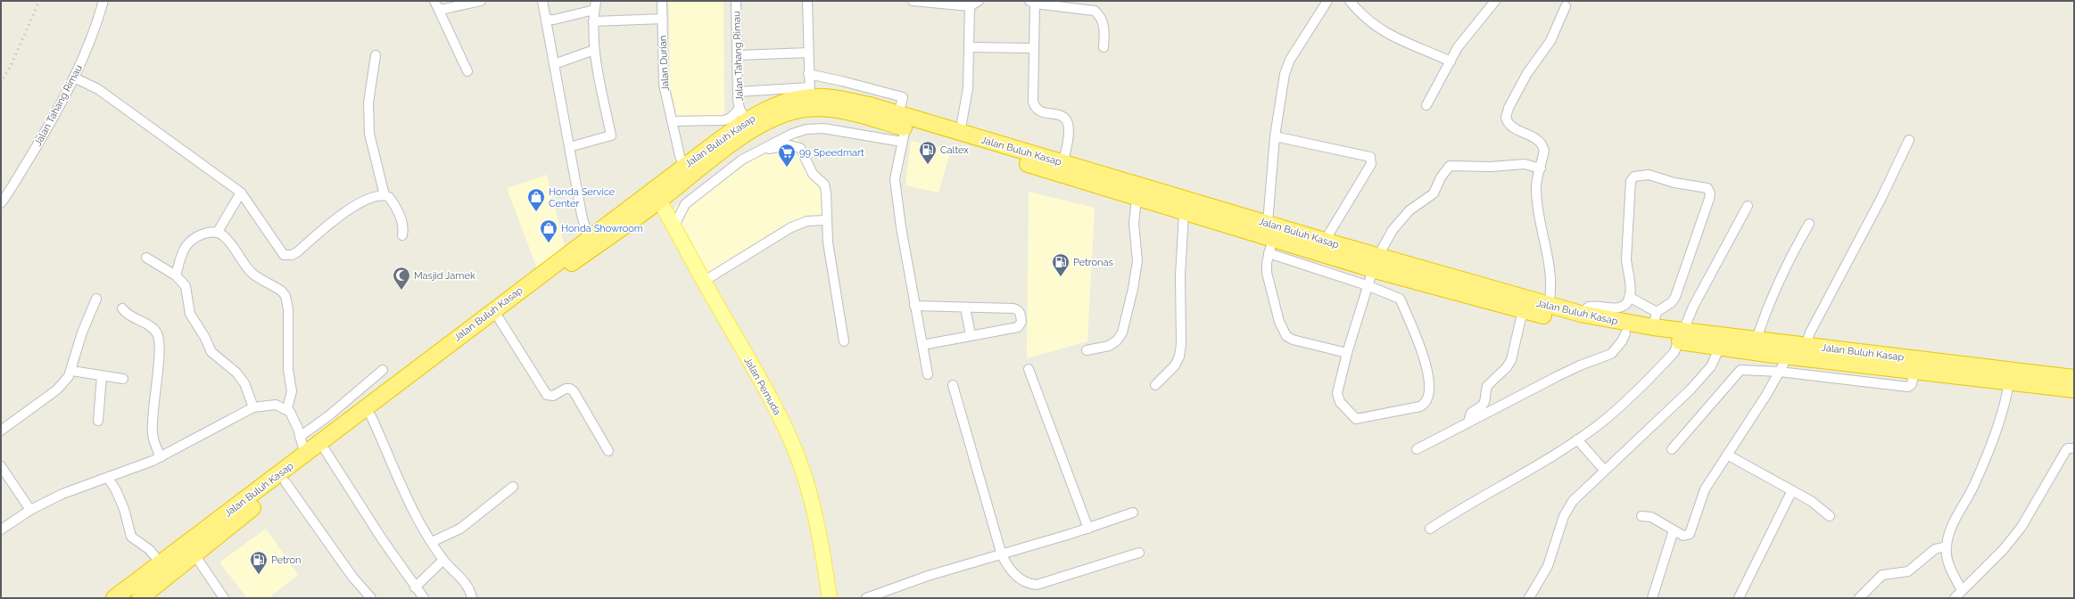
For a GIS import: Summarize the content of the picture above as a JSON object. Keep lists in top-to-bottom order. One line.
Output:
{"streets":{"highway":["Jalan Buluh Kasap"],"main road":["Jalan Pemuda"],"street":["Jalan Tahang Rimau","Jalan Durian"]},"crossings":[["Jalan Tahang Rimau","Jalan Buluh Kasap"],["Jalan Durian","Jalan Buluh Kasap"],["Jalan Buluh Kasap","Jalan Pemuda"]],"places":{"fuel station":["Caltex","Petronas","Petron"],"supermarket":["99 Speedmart"],"shop":["Honda Service Center","Honda Showroom"],"mosque":["Masjid Jamek"]}}
